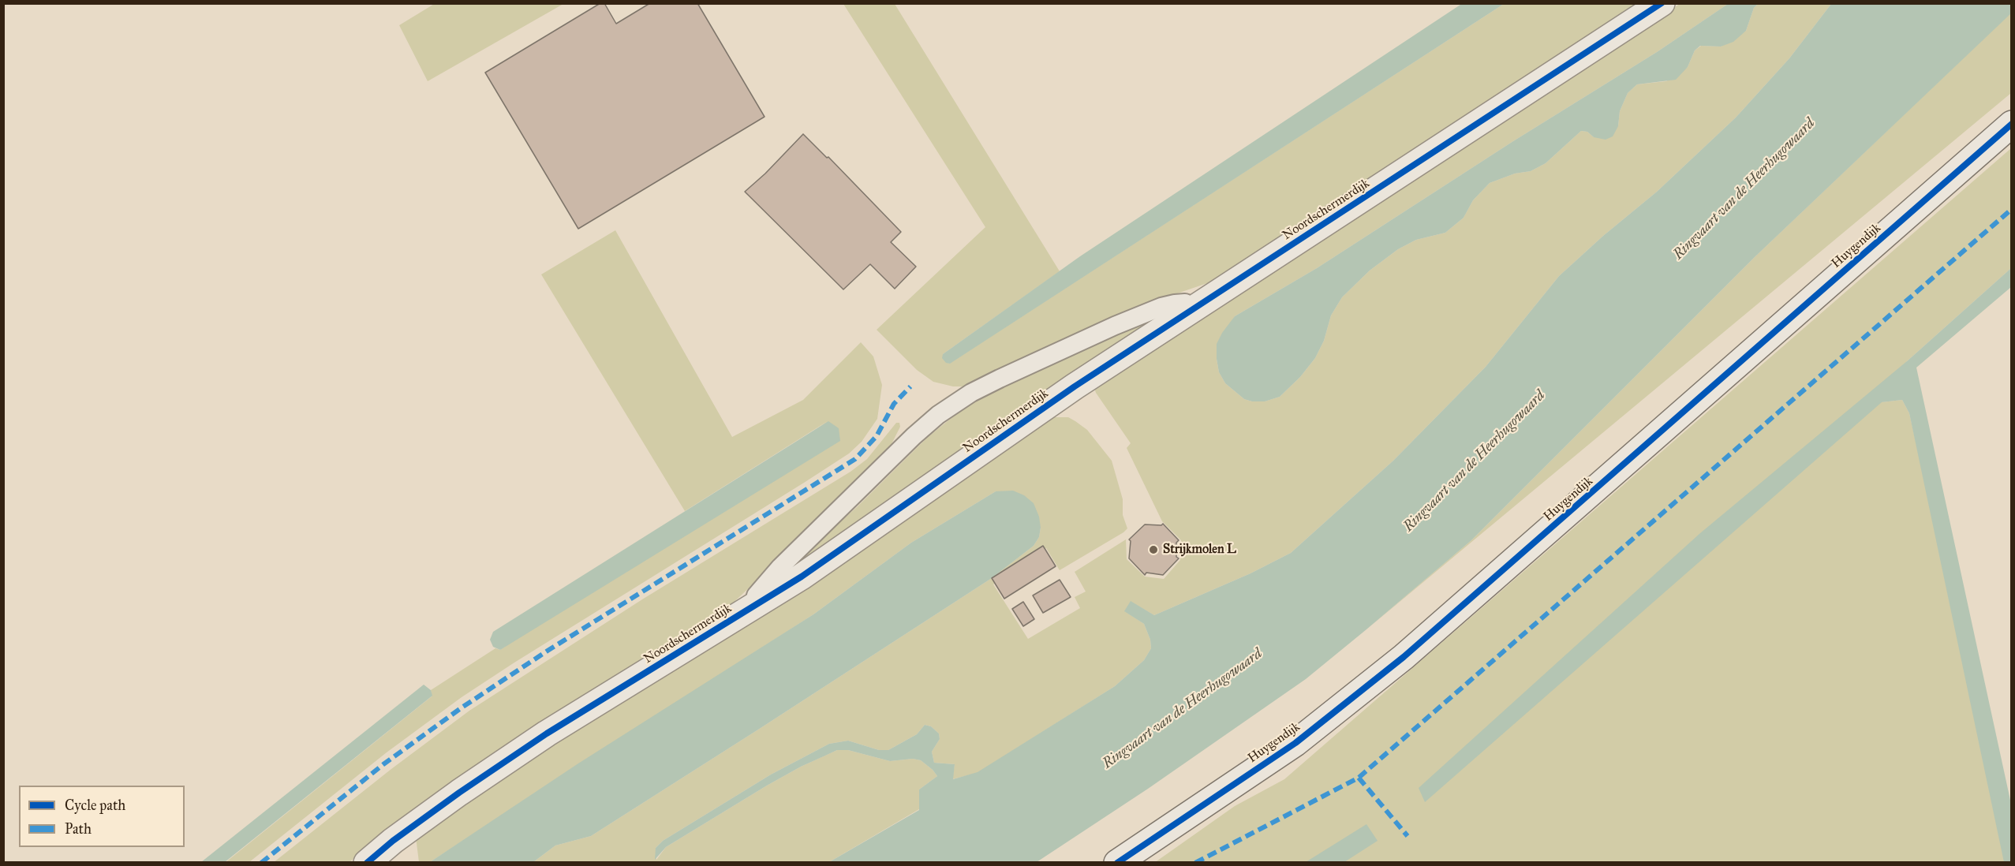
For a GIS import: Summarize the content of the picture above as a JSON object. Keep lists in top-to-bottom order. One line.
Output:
{"streets":{"street":["Noordschermerdijk","Huygendijk"]},"water":["Ringvaart van de Heerhugowaard"],"places":["Strijkmolen L"],"legend":["Cycle path","Path"]}
